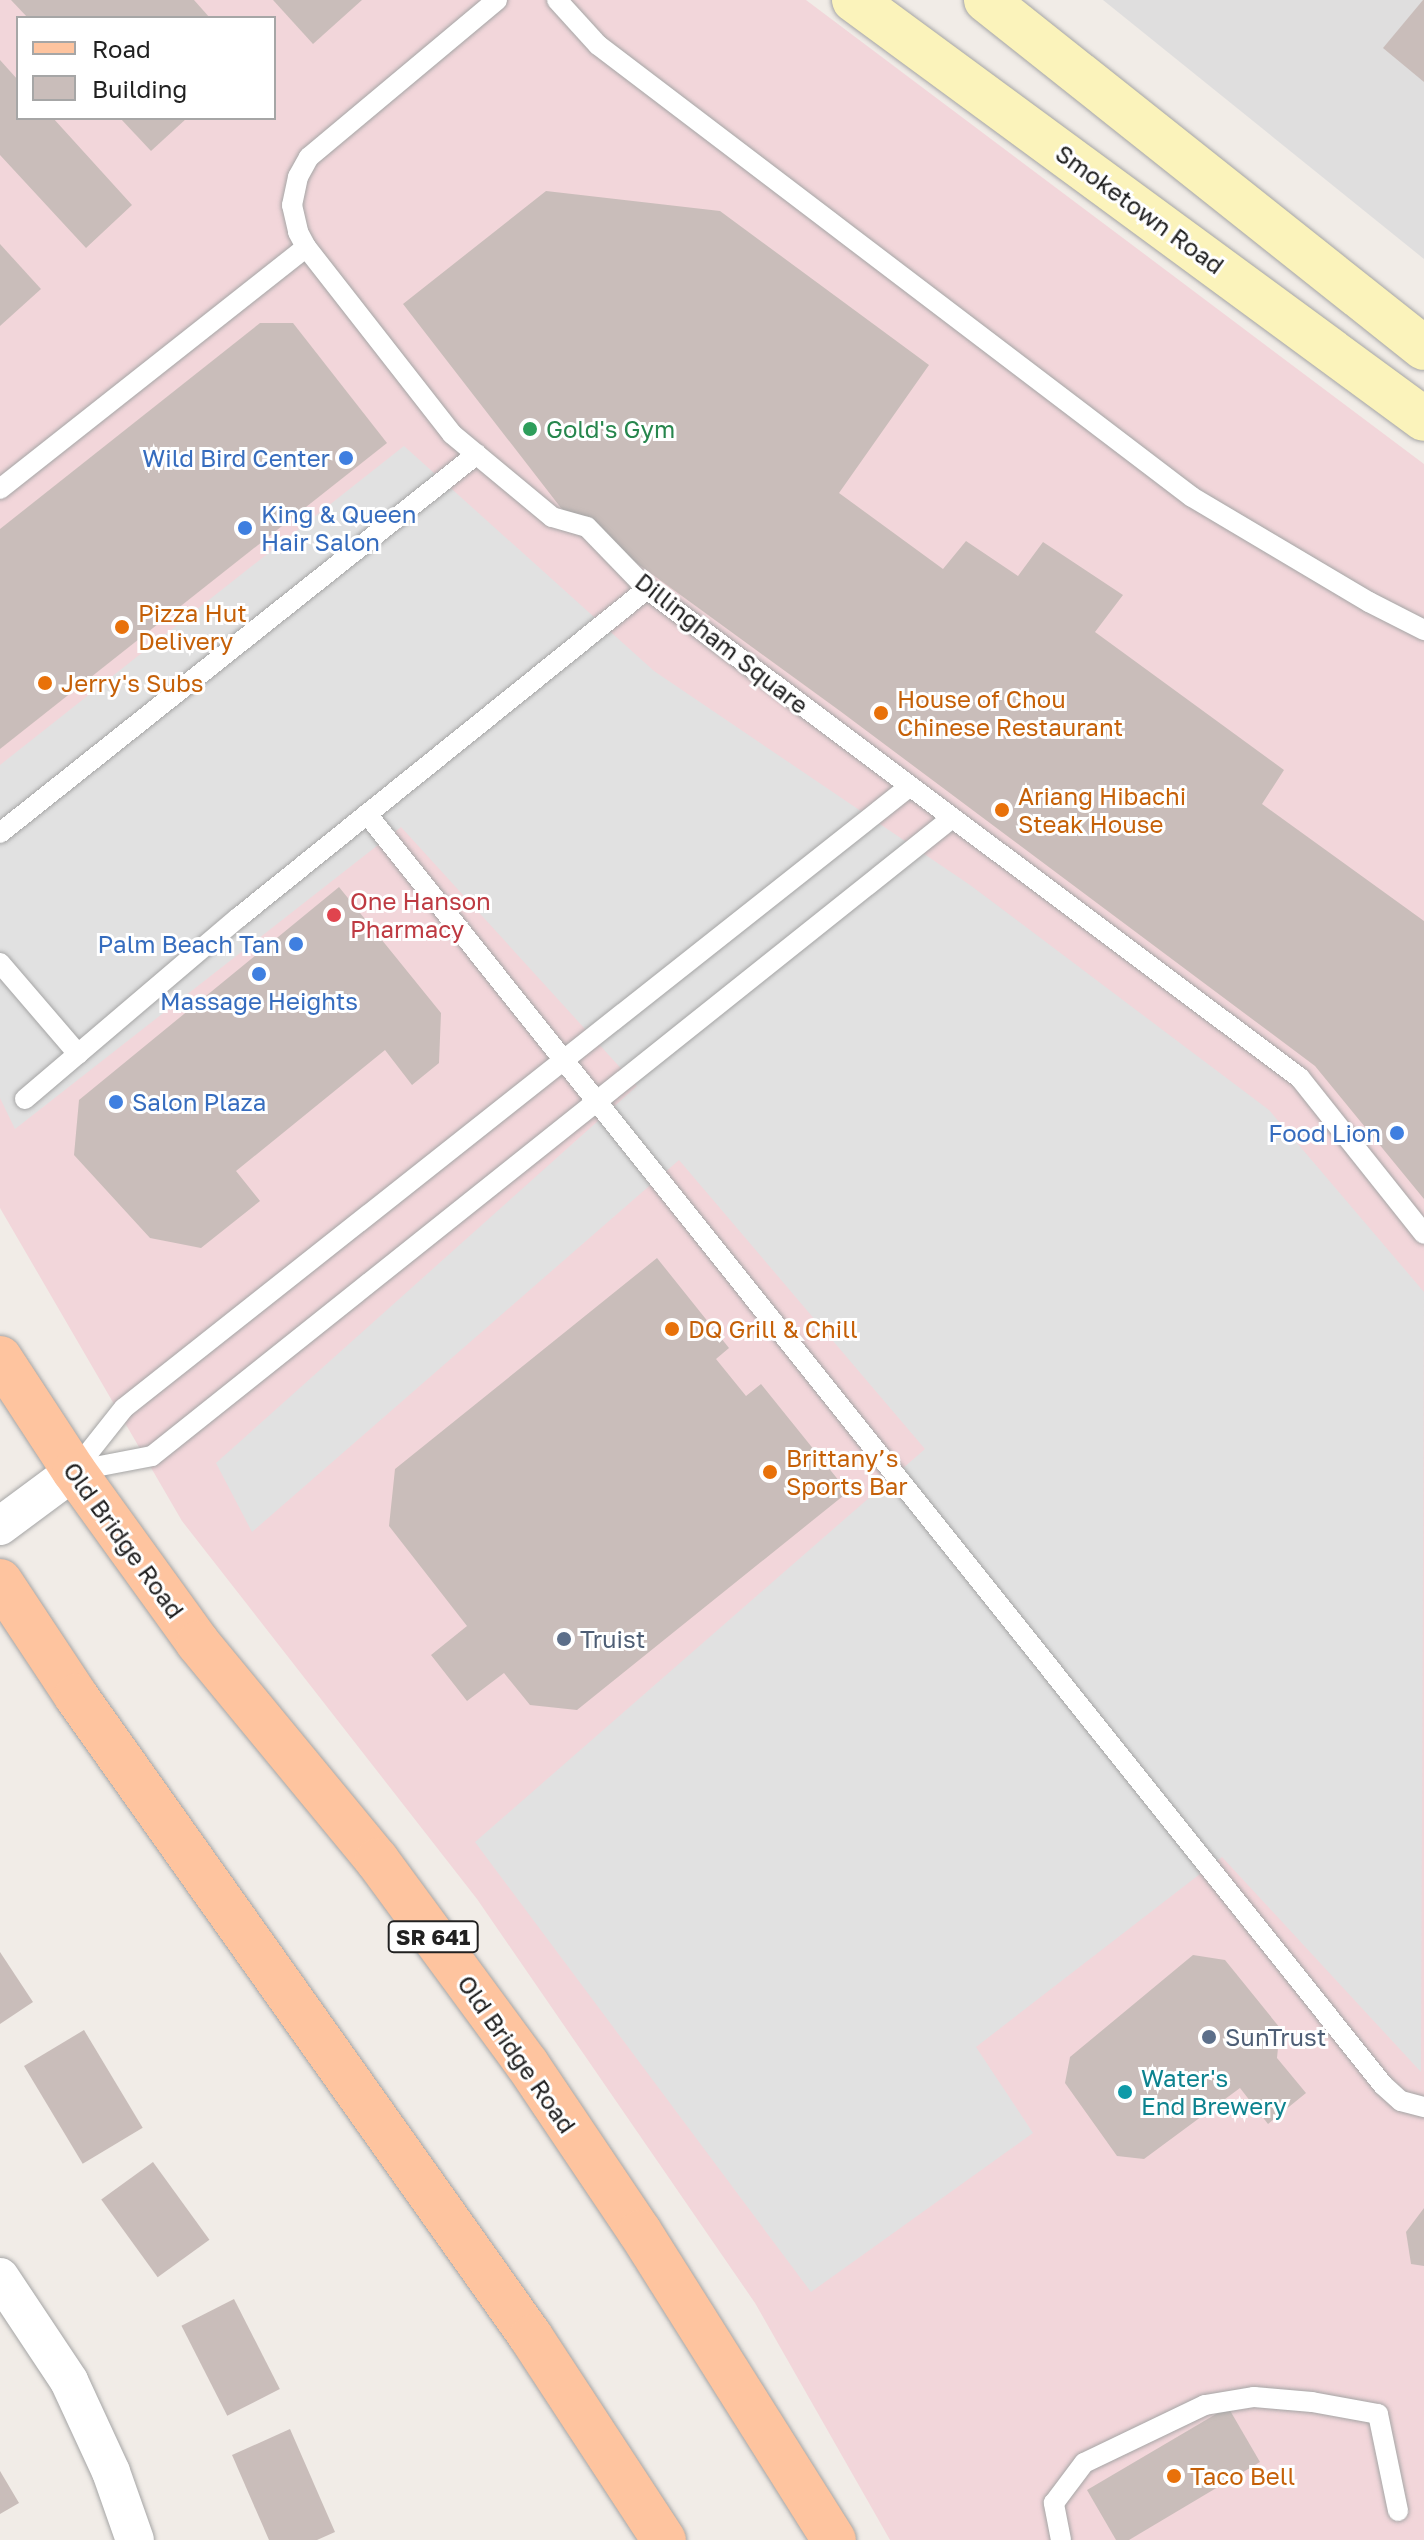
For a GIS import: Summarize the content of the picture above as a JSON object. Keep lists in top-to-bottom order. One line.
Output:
{"streets":{"main road":["Old Bridge Road","SR 641"],"street":["Smoketown Road"],"lane":["Dillingham Square"]},"places":["Gold's Gym","Wild Bird Center","King & Queen Hair Salon","Pizza Hut Delivery","Jerry's Subs","House of Chou Chinese Restaurant","Ariang Hibachi Steak House","One Hanson Pharmacy","Palm Beach Tan","Massage Heights","Salon Plaza","Food Lion","DQ Grill & Chill","Brittany’s Sports Bar","Truist","SunTrust","Water's End Brewery","Taco Bell"],"legend":["Road","Building"]}
